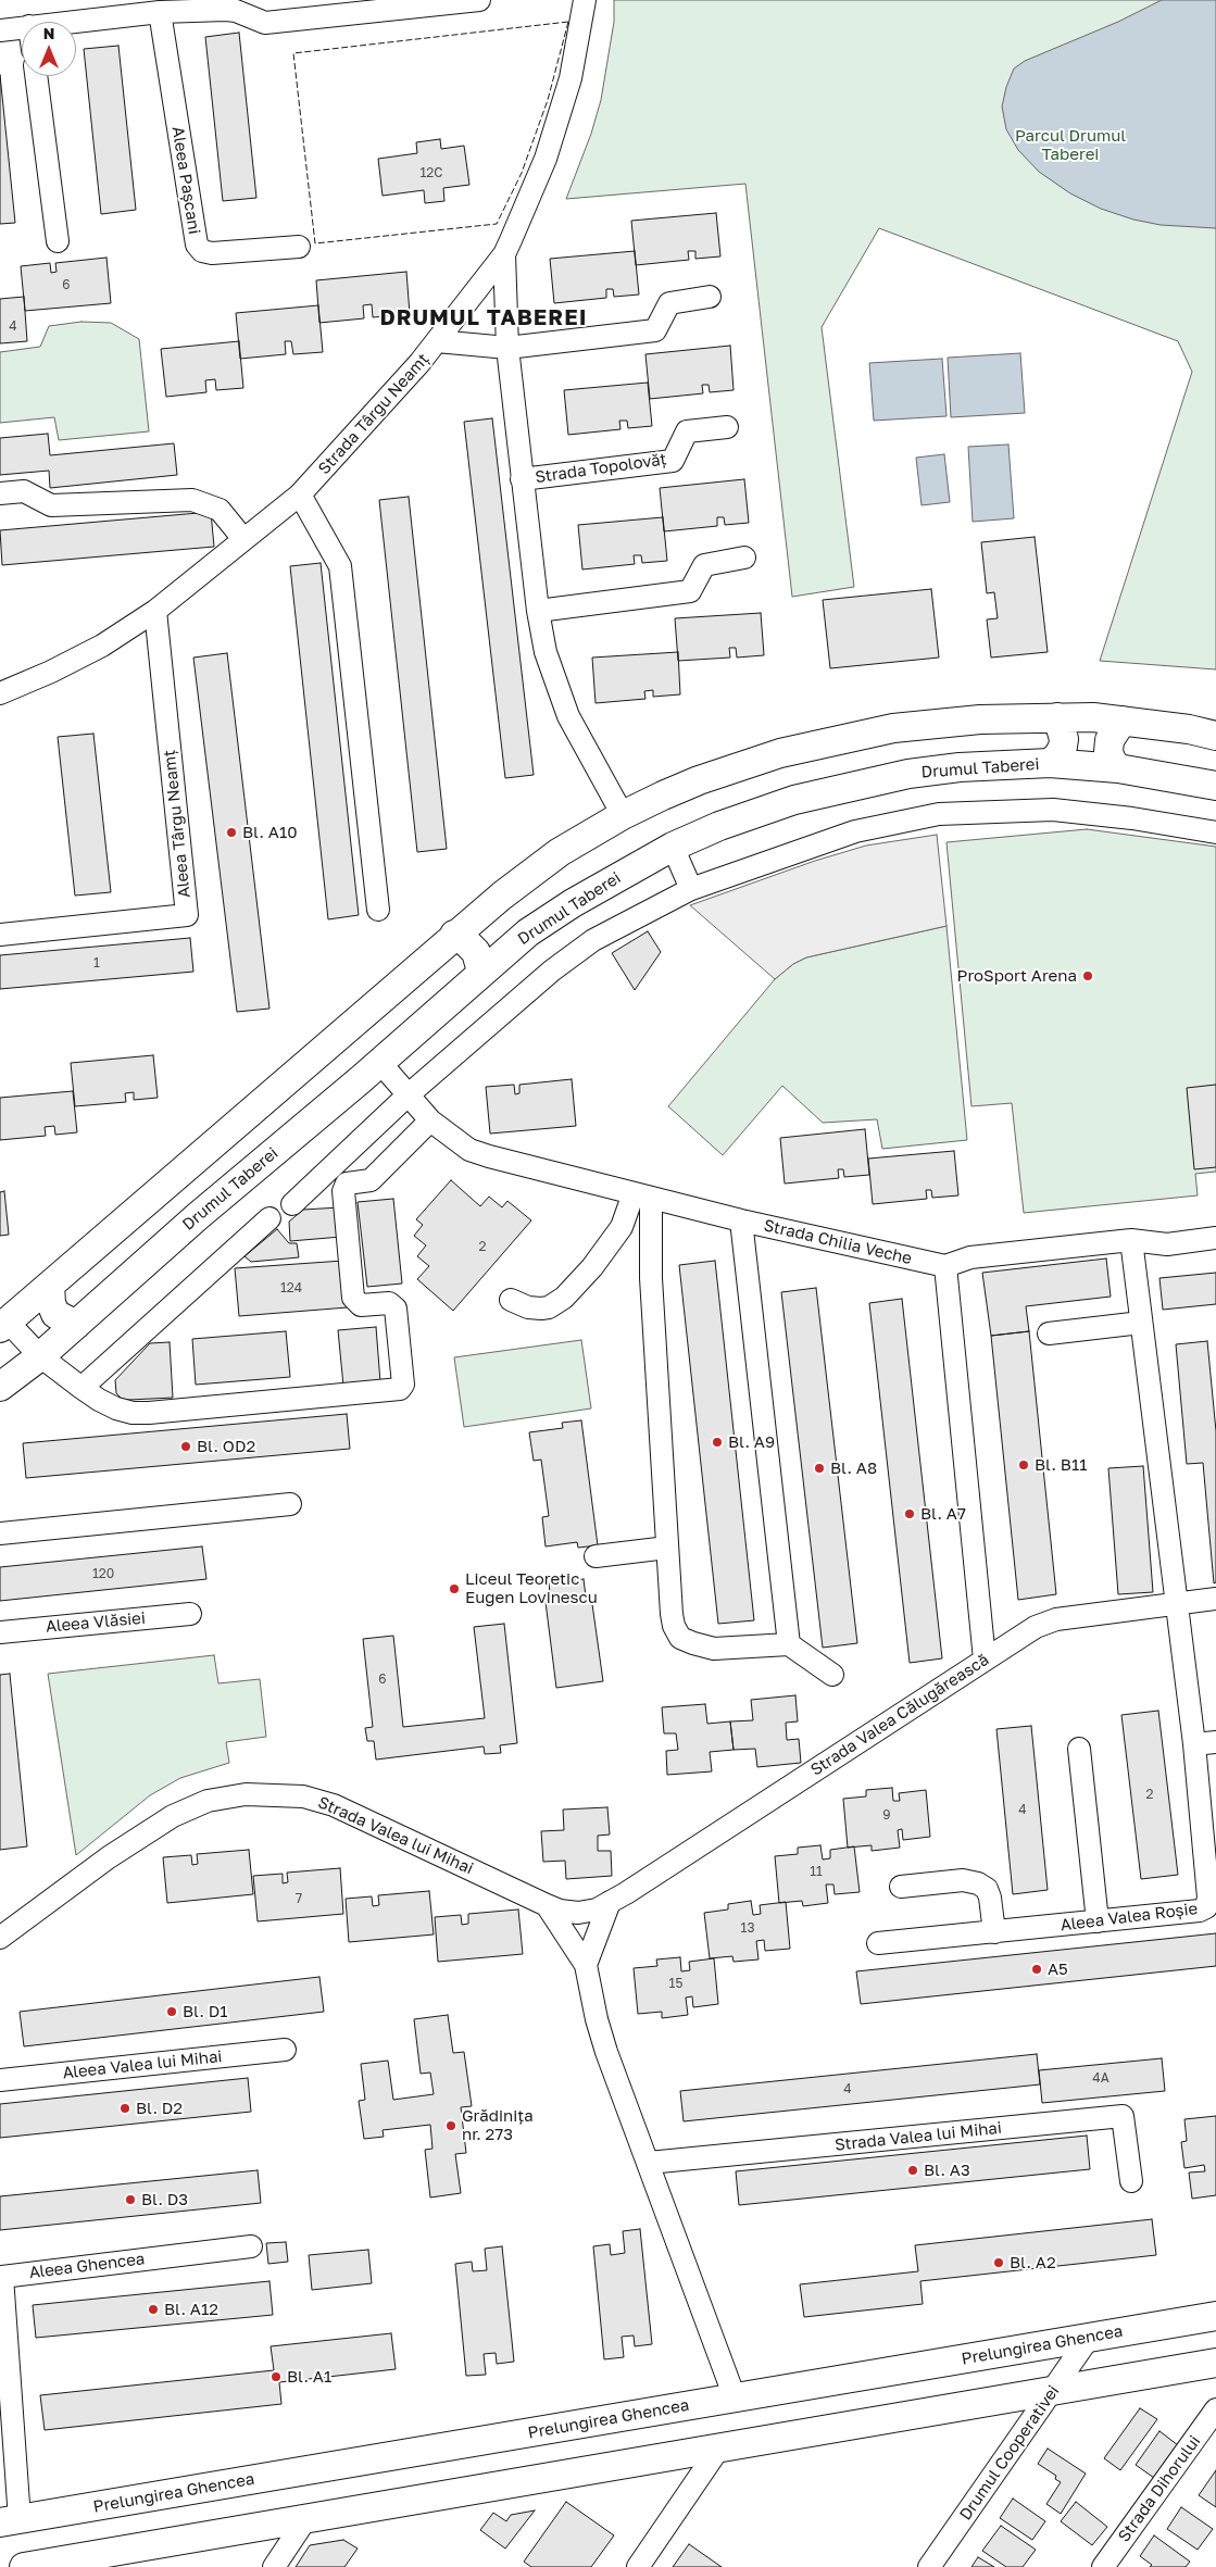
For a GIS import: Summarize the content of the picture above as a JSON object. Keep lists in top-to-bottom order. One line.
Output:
{"streets":{"main road":["Drumul Taberei","Prelungirea Ghencea"],"street":["Aleea Pașcani","Strada Târgu Neamț","Strada Topolovăț","Aleea Târgu Neamț","Strada Chilia Veche","Aleea Vlăsiei","Strada Valea Călugărească","Strada Valea lui Mihai","Aleea Valea Roșie","Aleea Valea lui Mihai","Aleea Ghencea","Drumul Cooperativei","Strada Dihorului"]},"crossings":[["Strada Târgu Neamț","Strada Topolovăț"],["Strada Târgu Neamț","Aleea Târgu Neamț"],["Drumul Taberei","Strada Chilia Veche"],["Strada Valea Călugărească","Strada Valea lui Mihai"],["Strada Valea Călugărească","Aleea Valea Roșie"],["Aleea Ghencea","Prelungirea Ghencea"],["Prelungirea Ghencea","Drumul Cooperativei"]],"districts":["DRUMUL TABEREI"],"parks":["Parcul Drumul Taberei"],"places":["Bl. A10","ProSport Arena","Bl. A9","Bl. OD2","Bl. B11","Bl. A8","Bl. A7","Liceul Teoretic Eugen Lovinescu","A5","Bl. D1","Bl. D2","Grădinița nr. 273","Bl. A3","Bl. D3","Bl. A2","Bl. A12","Bl. A1"],"house_numbers":["12C","6","4","1","2","124","120","6","2","4","9","11","7","13","15","4A","4"],"north":"top"}
